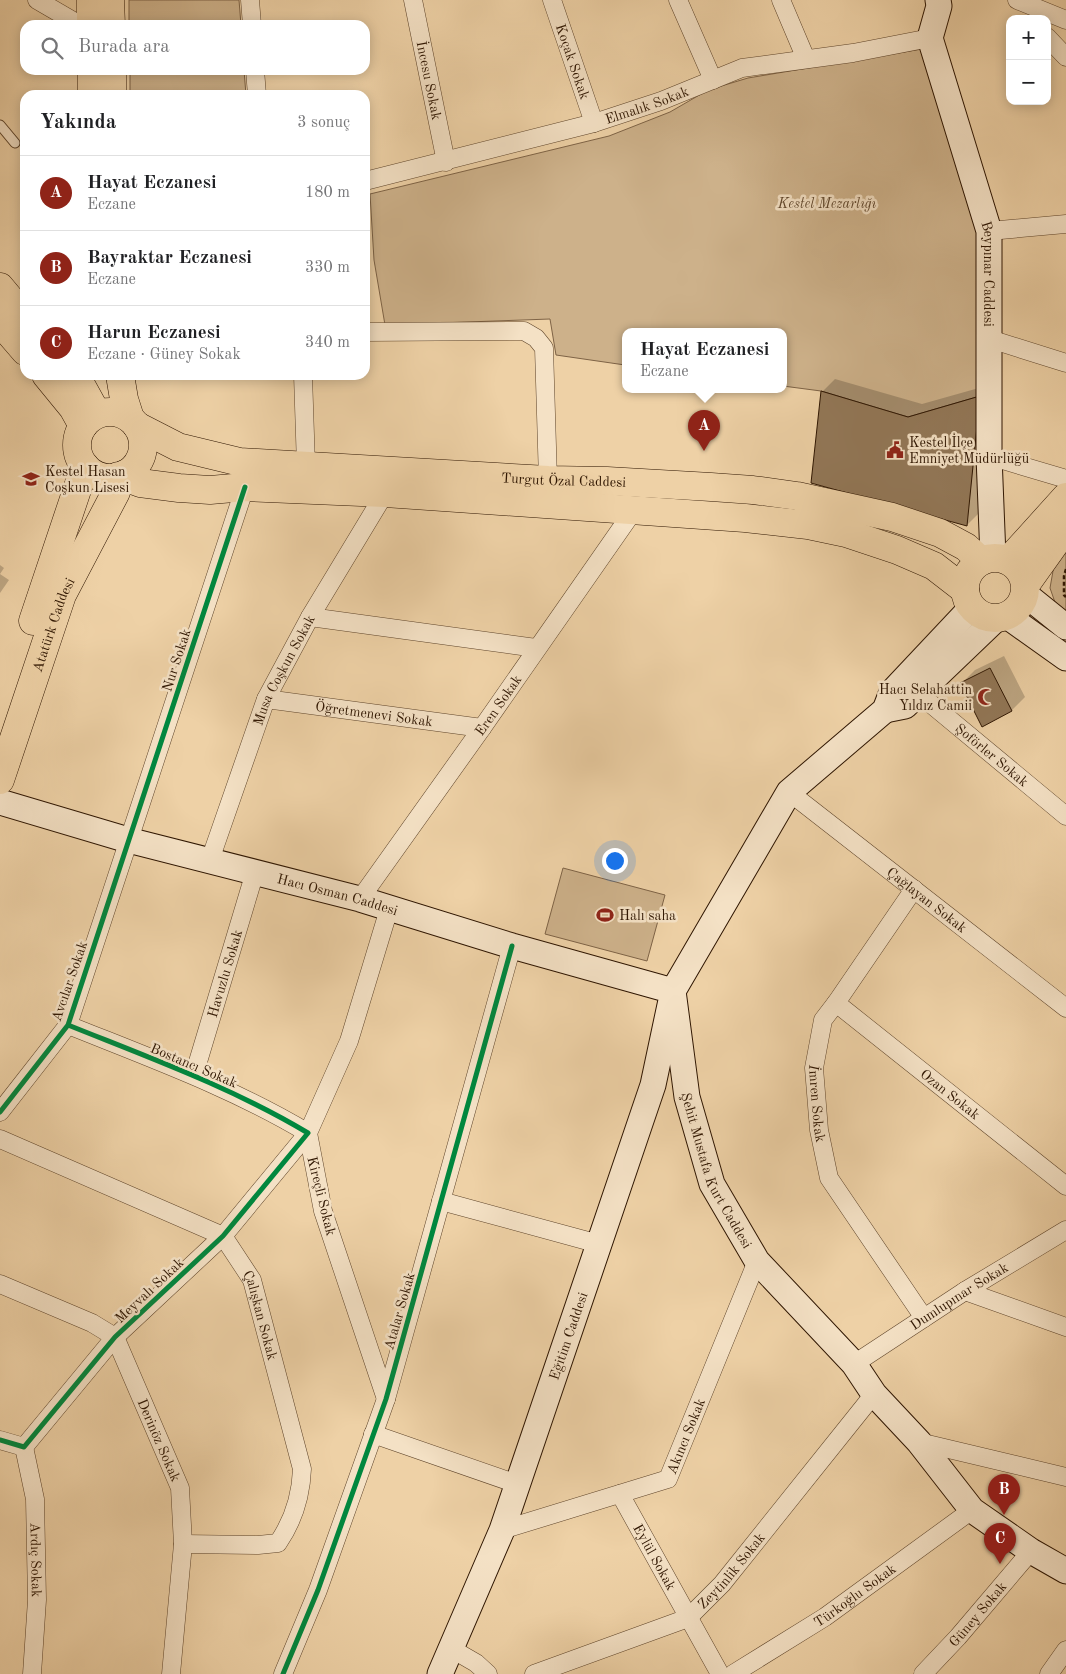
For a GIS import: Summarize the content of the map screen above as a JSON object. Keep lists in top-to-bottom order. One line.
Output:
{"streets":{"main road":["Beypınar Caddesi","Turgut Özal Caddesi","Atatürk Caddesi","Hacı Osman Caddesi","Şehit Mustafa Kurt Caddesi","Eğitim Caddesi"],"street":["Koçak Sokak","İncesu Sokak","Elmalık Sokak","Nur Sokak","Musa Coşkun Sokak","Eren Sokak","Öğretmenevi Sokak","Şoförler Sokak","Çağlayan Sokak","Havuzlu Sokak","Avcılar Sokak","Bostancı Sokak","Ozan Sokak","İmren Sokak","Kireçli Sokak","Meyvalı Sokak","Dumlupınar Sokak","Atalar Sokak","Çalışkan Sokak","Akıncı Sokak","Derinöz Sokak","Eylül Sokak","Ardıç Sokak","Zeytinlik Sokak","Türkoğlu Sokak","Güney Sokak"]},"crossings":[["Koçak Sokak","Elmalık Sokak"],["İncesu Sokak","Elmalık Sokak"],["Elmalık Sokak","Beypınar Caddesi"],["Beypınar Caddesi","Turgut Özal Caddesi"],["Turgut Özal Caddesi","Atatürk Caddesi"],["Turgut Özal Caddesi","Nur Sokak"],["Turgut Özal Caddesi","Musa Coşkun Sokak"],["Turgut Özal Caddesi","Eren Sokak"],["Nur Sokak","Hacı Osman Caddesi"],["Nur Sokak","Avcılar Sokak"],["Musa Coşkun Sokak","Öğretmenevi Sokak"],["Musa Coşkun Sokak","Hacı Osman Caddesi"],["Eren Sokak","Öğretmenevi Sokak"],["Eren Sokak","Hacı Osman Caddesi"],["Hacı Osman Caddesi","Havuzlu Sokak"],["Hacı Osman Caddesi","Avcılar Sokak"],["Hacı Osman Caddesi","Şehit Mustafa Kurt Caddesi"],["Hacı Osman Caddesi","Atalar Sokak"],["Hacı Osman Caddesi","Eğitim Caddesi"],["Çağlayan Sokak","İmren Sokak"],["Havuzlu Sokak","Bostancı Sokak"],["Avcılar Sokak","Bostancı Sokak"],["Bostancı Sokak","Kireçli Sokak"],["Bostancı Sokak","Meyvalı Sokak"],["Ozan Sokak","İmren Sokak"],["İmren Sokak","Dumlupınar Sokak"],["Şehit Mustafa Kurt Caddesi","Dumlupınar Sokak"],["Şehit Mustafa Kurt Caddesi","Eğitim Caddesi"],["Şehit Mustafa Kurt Caddesi","Akıncı Sokak"],["Şehit Mustafa Kurt Caddesi","Zeytinlik Sokak"],["Şehit Mustafa Kurt Caddesi","Türkoğlu Sokak"],["Şehit Mustafa Kurt Caddesi","Güney Sokak"],["Kireçli Sokak","Meyvalı Sokak"],["Kireçli Sokak","Atalar Sokak"],["Meyvalı Sokak","Çalışkan Sokak"],["Meyvalı Sokak","Derinöz Sokak"],["Meyvalı Sokak","Ardıç Sokak"],["Çalışkan Sokak","Derinöz Sokak"],["Eğitim Caddesi","Akıncı Sokak"],["Akıncı Sokak","Eylül Sokak"],["Eylül Sokak","Zeytinlik Sokak"]],"parks":["Kestel Mezarlığı"],"places":{"public building":["Kestel İlçe Emniyet Müdürlüğü"],"school or university":["Kestel Hasan Coşkun Lisesi"],"mosque":["Hacı Selahattin Yıldız Camii"],"sports":["Halı saha"]},"page":{"map_buttons":["+","−"],"search":"Burada ara","heading":["Yakında","3 sonuç"],"list":[{"mark":"A","name":"Hayat Eczanesi","note":"Eczane","value":"180 m"},{"mark":"B","name":"Bayraktar Eczanesi","note":"Eczane","value":"330 m"},{"mark":"C","name":"Harun Eczanesi","note":"Eczane · Güney Sokak","value":"340 m"}],"popup":["Hayat Eczanesi","Eczane"],"pins":["A","B","C"]}}
